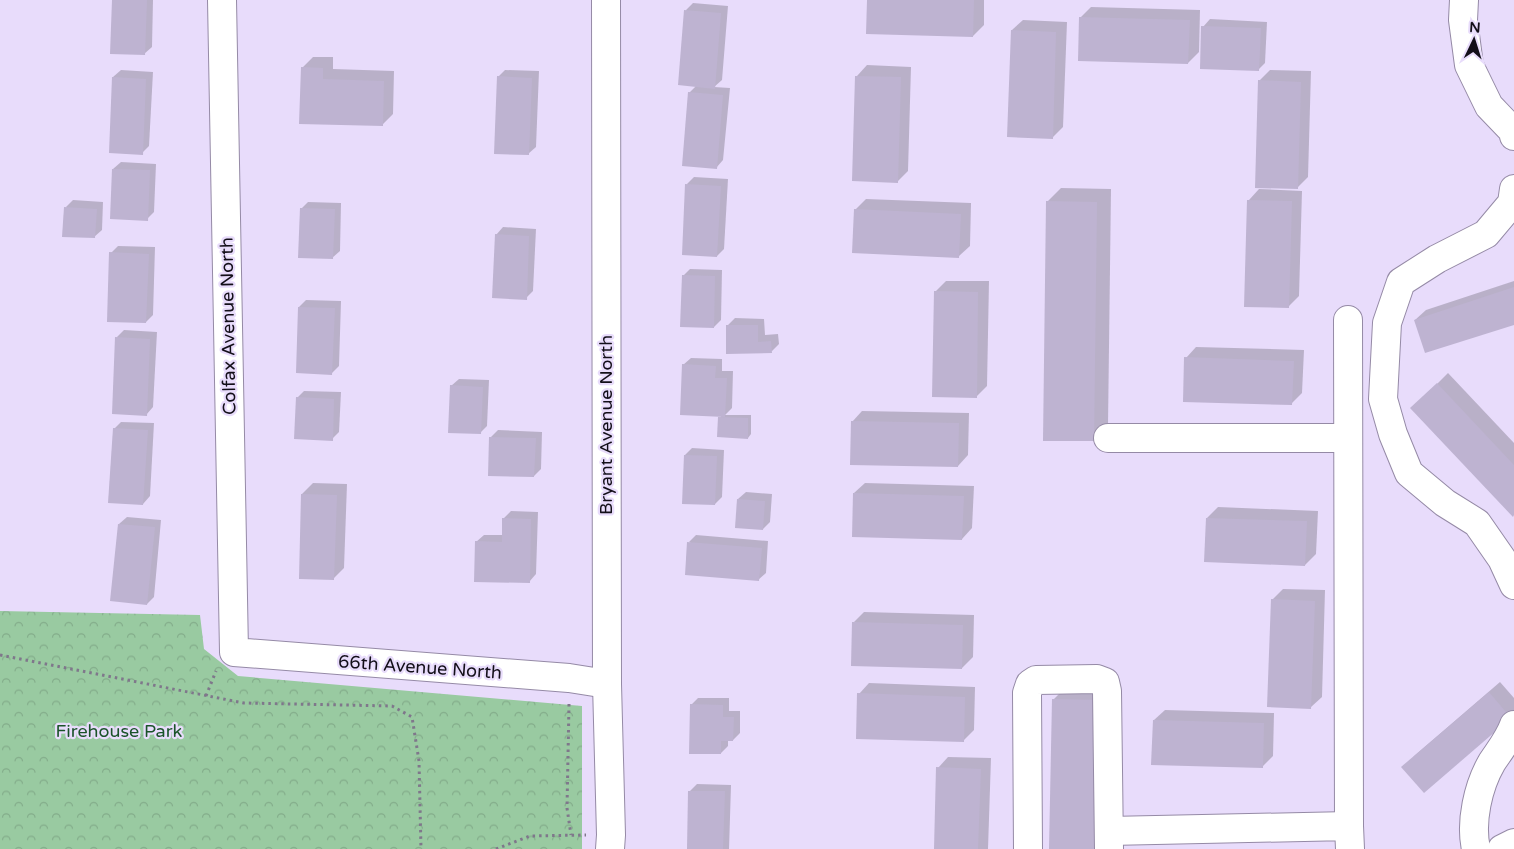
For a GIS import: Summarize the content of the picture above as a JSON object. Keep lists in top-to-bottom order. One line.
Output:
{"streets":{"street":["Colfax Avenue North","Bryant Avenue North","66th Avenue North"]},"crossings":[["Colfax Avenue North","66th Avenue North"],["Bryant Avenue North","66th Avenue North"]],"parks":["Firehouse Park"],"north":"top"}
